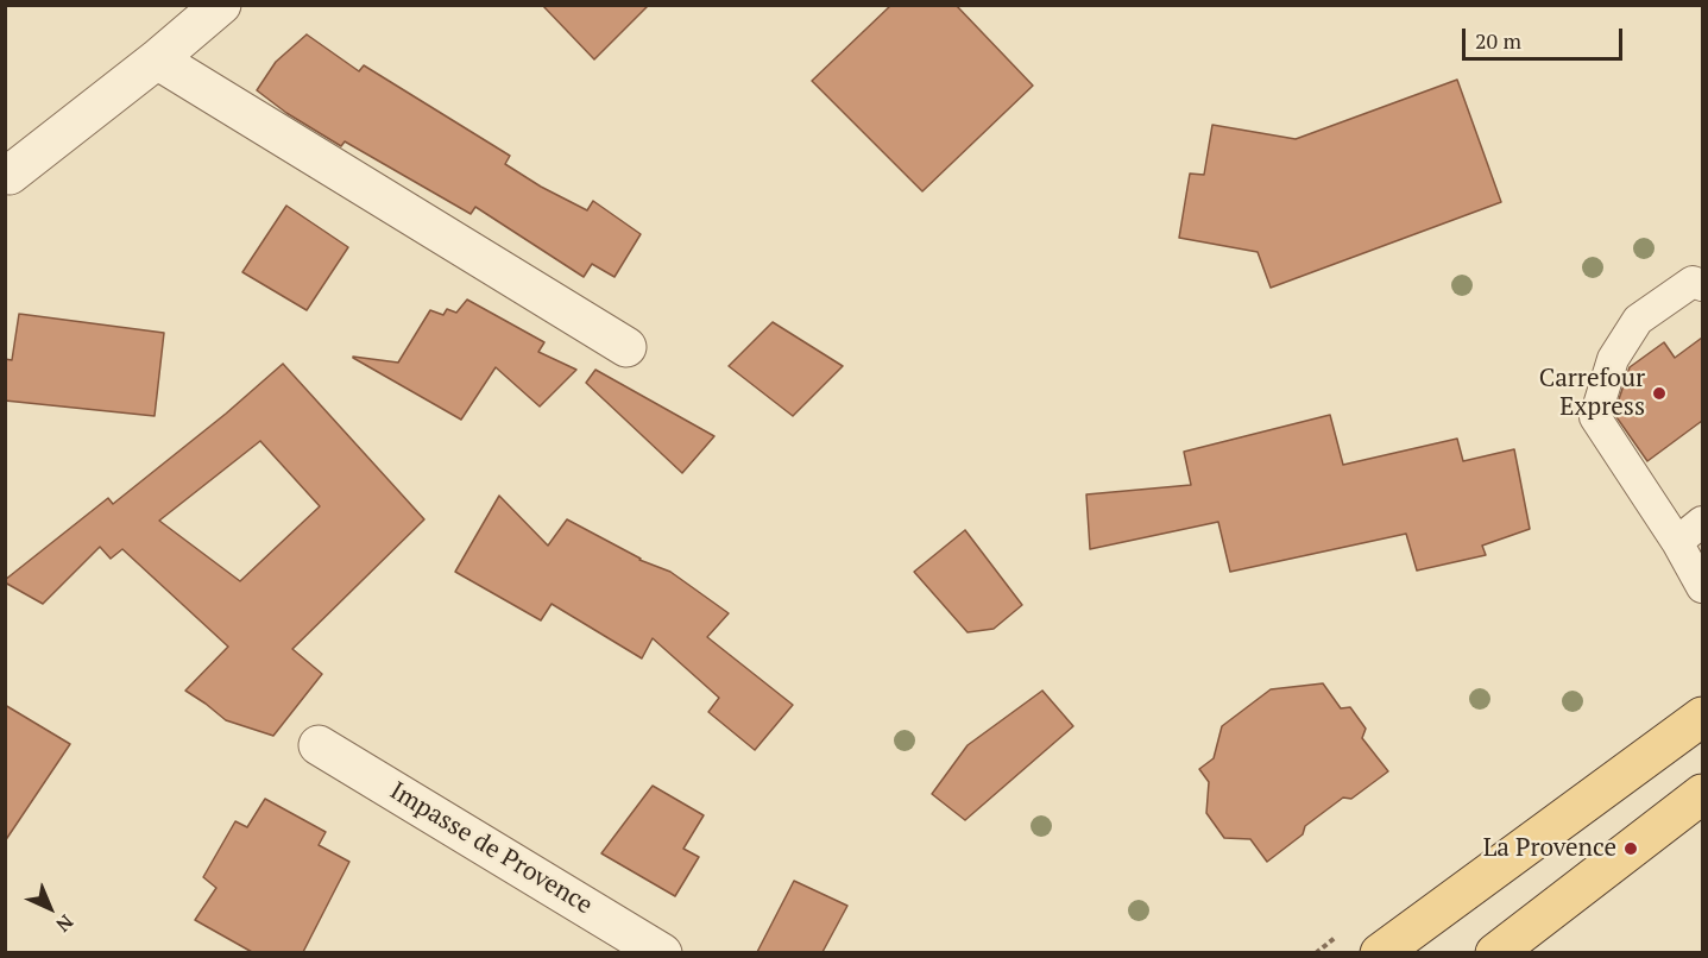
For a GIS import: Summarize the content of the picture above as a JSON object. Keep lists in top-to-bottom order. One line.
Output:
{"streets":{"street":["Impasse de Provence"]},"places":["Carrefour Express","La Provence"],"scale_bar":"20 m","north":"bottom right"}
